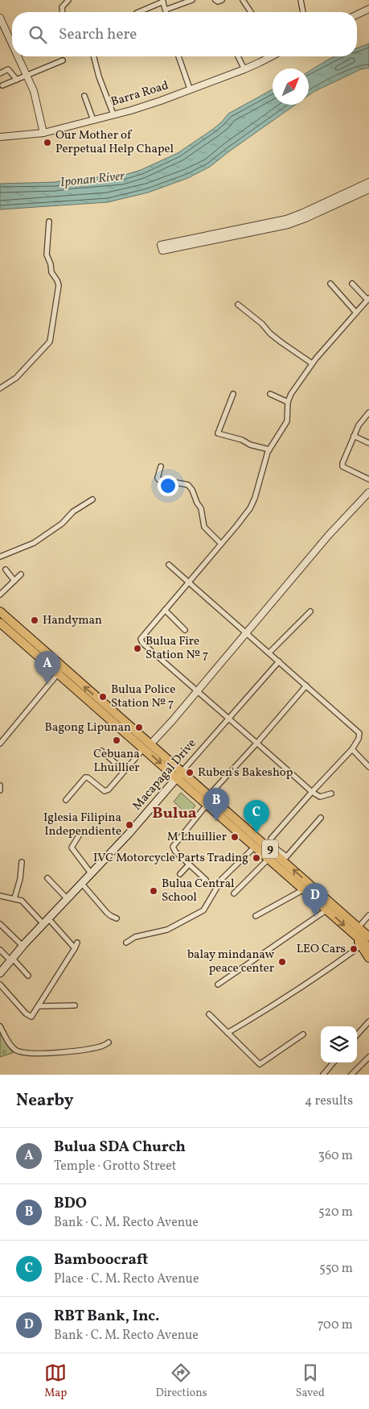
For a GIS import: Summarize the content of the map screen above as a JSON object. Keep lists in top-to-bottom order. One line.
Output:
{"streets":{"highway":["9"],"main road":["Macapagal Drive"],"street":["Barra Road"]},"crossings":[["Macapagal Drive","9"]],"districts":["Bulua"],"water":["Iponan River"],"places":["Our Mother of Perpetual Help Chapel","Handyman","Bulua Fire Station № 7","Bulua Police Station № 7","Bagong Lipunan","Cebuana Lhuillier","Ruben's Bakeshop","Iglesia Filipina Independiente","M Lhuillier","IVC Motorcycle Parts Trading","Bulua Central School","LEO Cars","balay mindanaw peace center"],"north":"top right","page":{"search":"Search here","pins":["A","B","C","D"],"heading":["Nearby","4 results"],"list":[{"mark":"A","name":"Bulua SDA Church","note":"Temple · Grotto Street","value":"360 m"},{"mark":"B","name":"BDO","note":"Bank · C. M. Recto Avenue","value":"520 m"},{"mark":"C","name":"Bamboocraft","note":"Place · C. M. Recto Avenue","value":"550 m"},{"mark":"D","name":"RBT Bank, Inc.","note":"Bank · C. M. Recto Avenue","value":"700 m"}],"nav":["Map","Directions","Saved"]}}
